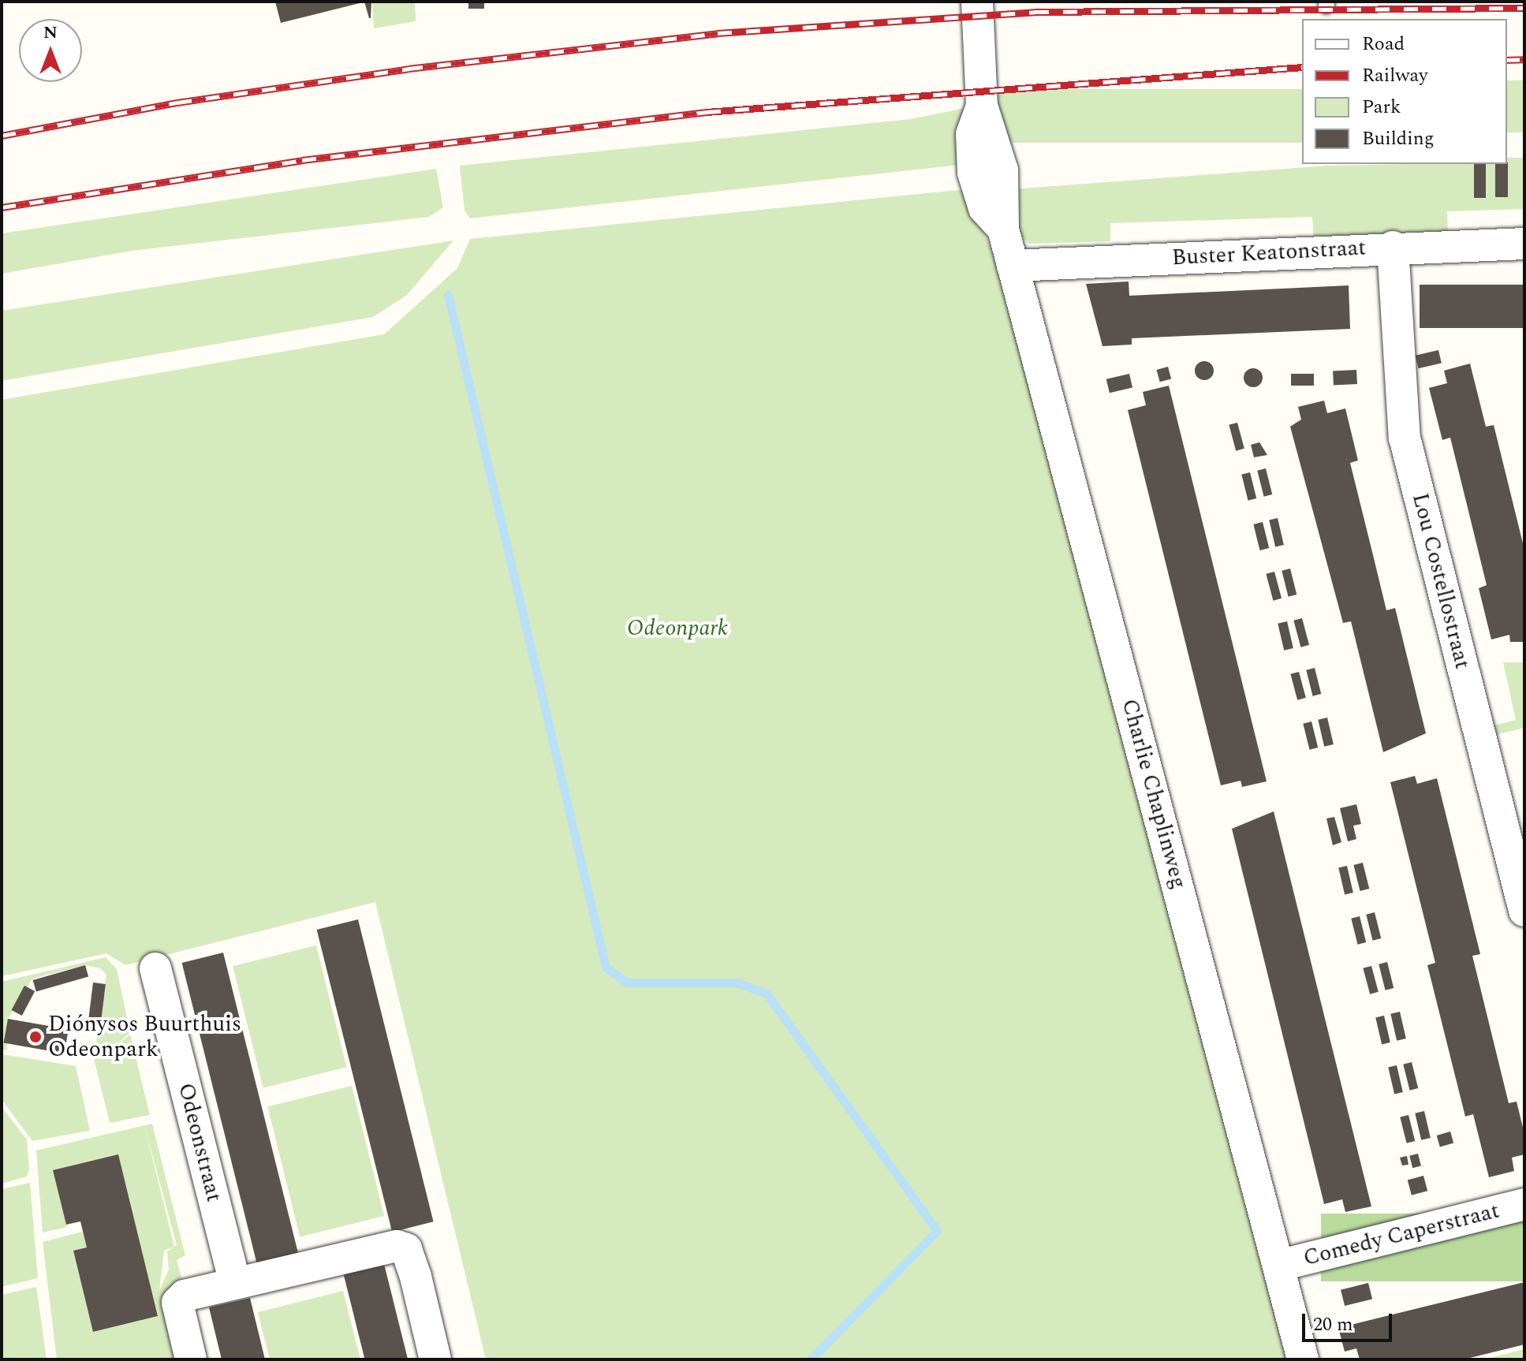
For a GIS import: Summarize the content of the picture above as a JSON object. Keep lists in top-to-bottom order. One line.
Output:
{"streets":{"street":["Buster Keatonstraat","Lou Costellostraat","Charlie Chaplinweg","Odeonstraat","Comedy Caperstraat"]},"crossings":[["Buster Keatonstraat","Lou Costellostraat"],["Buster Keatonstraat","Charlie Chaplinweg"],["Charlie Chaplinweg","Comedy Caperstraat"]],"parks":["Odeonpark"],"places":["Diónysos Buurthuis Odeonpark"],"legend":["Road","Railway","Park","Building"],"scale_bar":"20 m","north":"top"}
